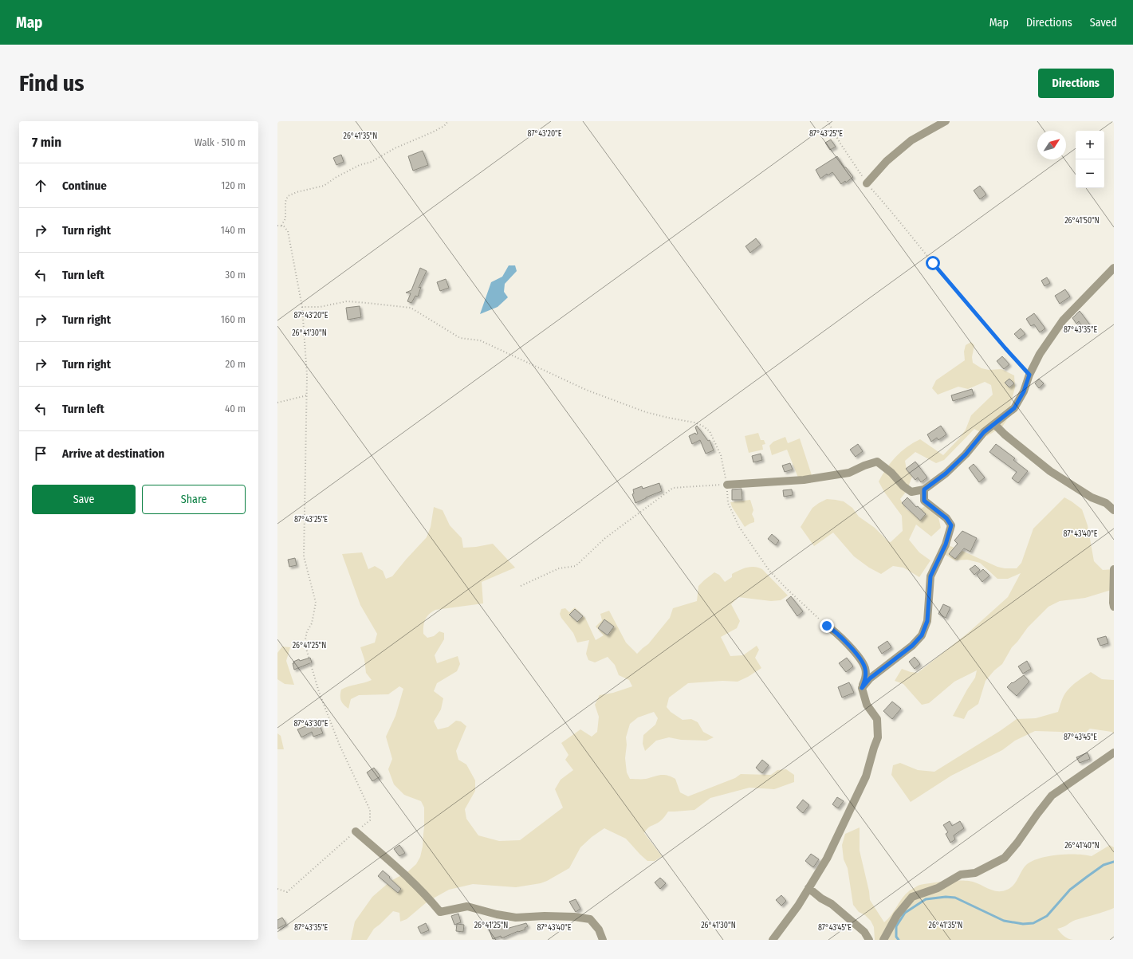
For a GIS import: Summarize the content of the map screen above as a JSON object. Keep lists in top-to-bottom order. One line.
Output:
{"north":"top right","page":{"header":"Map","nav":["Map","Directions","Saved"],"buttons":["Directions",["Save","Share"]],"title":"Find us","heading":["7 min","Walk · 510 m"],"map_buttons":["+","−"],"list":[["Continue","120 m"],["Turn right","140 m"],["Turn left","30 m"],["Turn right","160 m"],["Turn right","20 m"],["Turn left","40 m"],"Arrive at destination"]},"coordinates":["87°43'20\"E","87°43'25\"E","26°41'35\"N","26°41'50\"N","87°43'35\"E","26°41'30\"N","87°43'40\"E","26°41'25\"N","87°43'30\"E","87°43'45\"E","26°41'40\"N"]}
